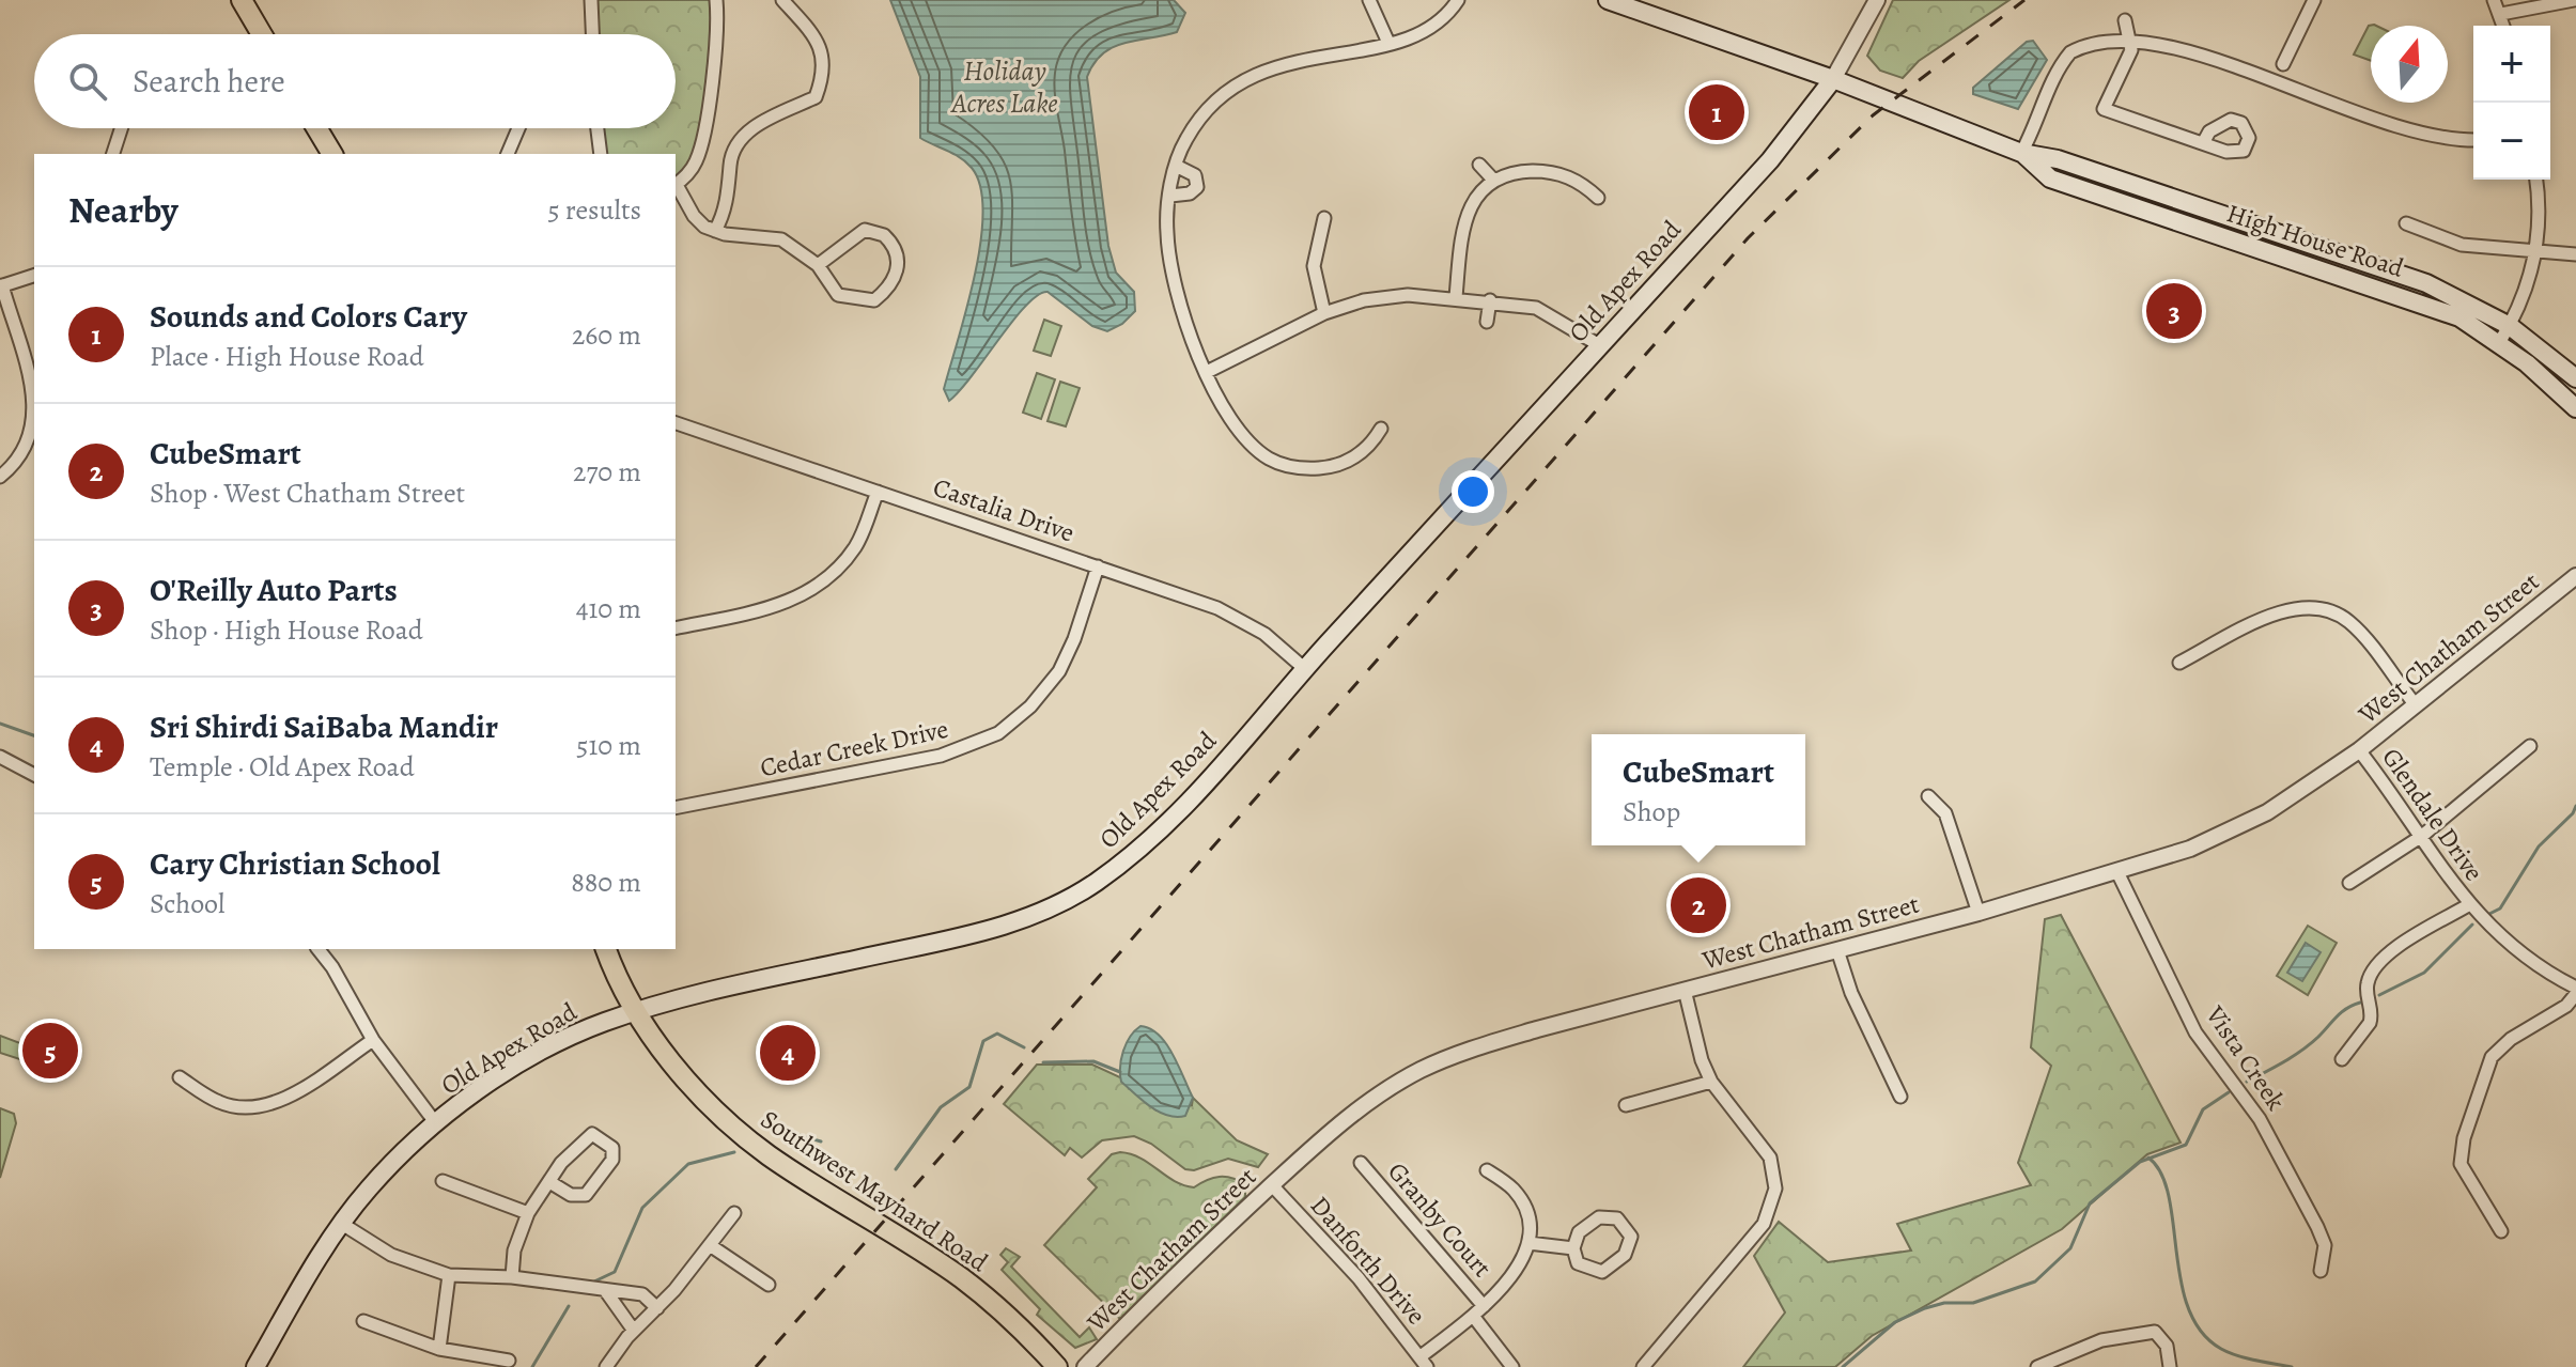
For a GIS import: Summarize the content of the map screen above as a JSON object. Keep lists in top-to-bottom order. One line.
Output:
{"streets":{"main road":["High House Road","Old Apex Road","Southwest Maynard Road"],"street":["Castalia Drive","West Chatham Street","Cedar Creek Drive","Glendale Drive","Vista Creek","Granby Court","Danforth Drive"]},"crossings":[["High House Road","Old Apex Road"],["Old Apex Road","Castalia Drive"],["Old Apex Road","Southwest Maynard Road"],["Castalia Drive","Cedar Creek Drive"],["West Chatham Street","Glendale Drive"],["West Chatham Street","Vista Creek"],["West Chatham Street","Danforth Drive"]],"water":["Holiday Acres Lake"],"north":"top","page":{"map_buttons":["+","−"],"search":"Search here","pins":["1","3","2","5","4"],"heading":["Nearby","5 results"],"list":[{"mark":"1","name":"Sounds and Colors Cary","note":"Place · High House Road","value":"260 m"},{"mark":"2","name":"CubeSmart","note":"Shop · West Chatham Street","value":"270 m"},{"mark":"3","name":"O'Reilly Auto Parts","note":"Shop · High House Road","value":"410 m"},{"mark":"4","name":"Sri Shirdi SaiBaba Mandir","note":"Temple · Old Apex Road","value":"510 m"},{"mark":"5","name":"Cary Christian School","note":"School","value":"880 m"}],"popup":["CubeSmart","Shop"]}}
